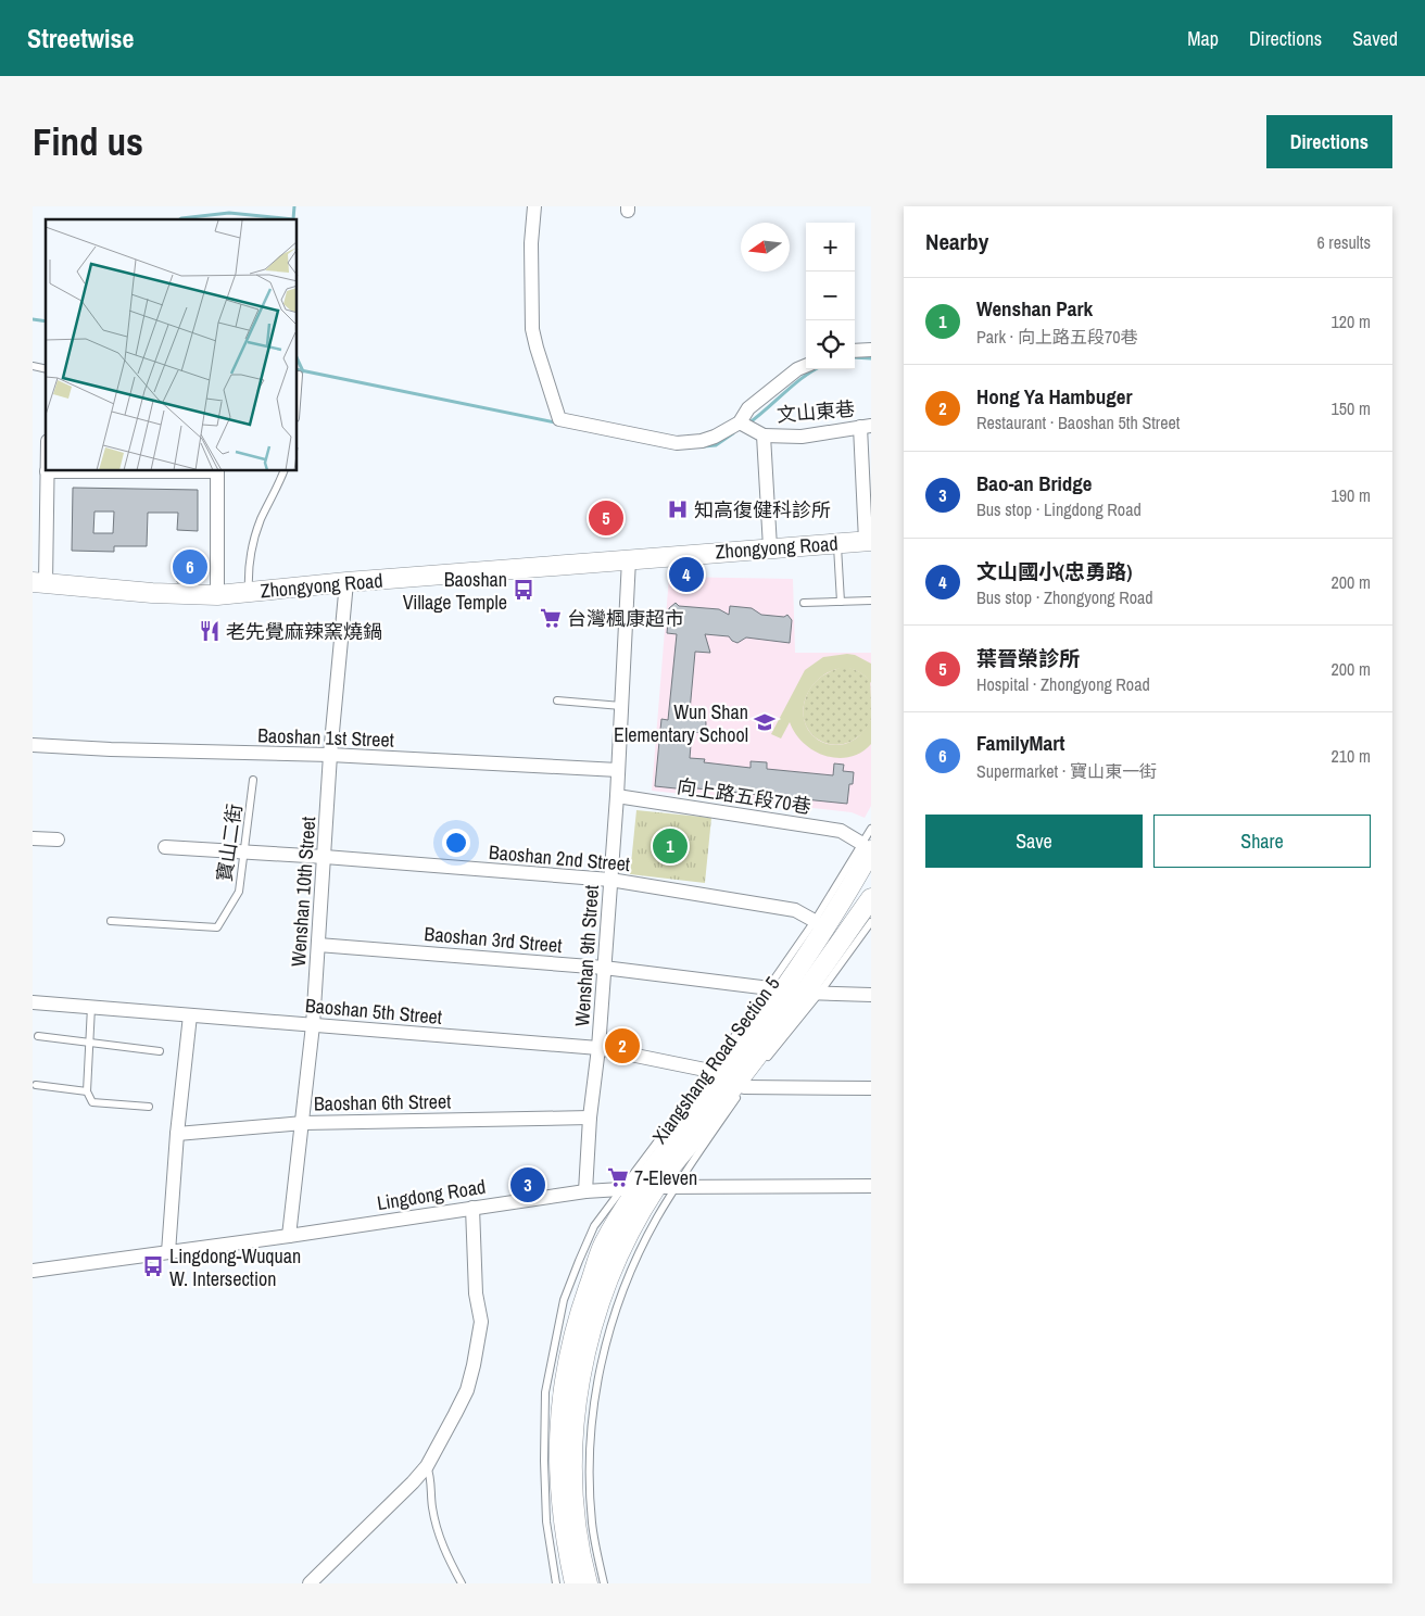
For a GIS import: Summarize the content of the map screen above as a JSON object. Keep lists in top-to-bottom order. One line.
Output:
{"streets":{"main road":["Zhongyong Road","Xiangshang Road Section 5"],"street":["文山東巷","Baoshan 1st Street","向上路五段70巷","Baoshan 2nd Street","Wenshan 10th Street","Baoshan 3rd Street","Wenshan 9th Street","Baoshan 5th Street","Baoshan 6th Street","Lingdong Road"],"lane":["寶山二街"]},"crossings":[["Zhongyong Road","Wenshan 10th Street"],["Zhongyong Road","Wenshan 9th Street"],["Baoshan 1st Street","Wenshan 10th Street"],["Baoshan 1st Street","Wenshan 9th Street"],["向上路五段70巷","Wenshan 9th Street"],["向上路五段70巷","Xiangshang Road Section 5"],["寶山二街","Baoshan 2nd Street"],["Baoshan 2nd Street","Wenshan 10th Street"],["Baoshan 2nd Street","Wenshan 9th Street"],["Baoshan 2nd Street","Xiangshang Road Section 5"],["Wenshan 10th Street","Baoshan 3rd Street"],["Wenshan 10th Street","Baoshan 5th Street"],["Wenshan 10th Street","Baoshan 6th Street"],["Wenshan 10th Street","Lingdong Road"],["Baoshan 3rd Street","Wenshan 9th Street"],["Baoshan 3rd Street","Xiangshang Road Section 5"],["Wenshan 9th Street","Baoshan 5th Street"],["Wenshan 9th Street","Baoshan 6th Street"],["Wenshan 9th Street","Lingdong Road"],["Baoshan 5th Street","Xiangshang Road Section 5"],["Xiangshang Road Section 5","Lingdong Road"]],"places":{"hospital":["知高復健科診所"],"bus stop":["Baoshan Village Temple","Lingdong-Wuquan W. Intersection"],"supermarket":["台灣楓康超市","7-Eleven"],"restaurant":["老先覺麻辣窯燒鍋"],"school or university":["Wun Shan Elementary School"]},"north":"left","page":{"header":"Streetwise","nav":["Map","Directions","Saved"],"buttons":["Directions",["Save","Share"]],"title":"Find us","heading":["Nearby","6 results"],"map_buttons":["+","−"],"list":[{"mark":"1","name":"Wenshan Park","note":"Park · 向上路五段70巷","value":"120 m"},{"mark":"2","name":"Hong Ya Hambuger","note":"Restaurant · Baoshan 5th Street","value":"150 m"},{"mark":"3","name":"Bao-an Bridge","note":"Bus stop · Lingdong Road","value":"190 m"},{"mark":"4","name":"文山國小(忠勇路)","note":"Bus stop · Zhongyong Road","value":"200 m"},{"mark":"5","name":"葉晉榮診所","note":"Hospital · Zhongyong Road","value":"200 m"},{"mark":"6","name":"FamilyMart","note":"Supermarket · 寶山東一街","value":"210 m"}],"pins":["5","6","4","1","2","3"]}}
